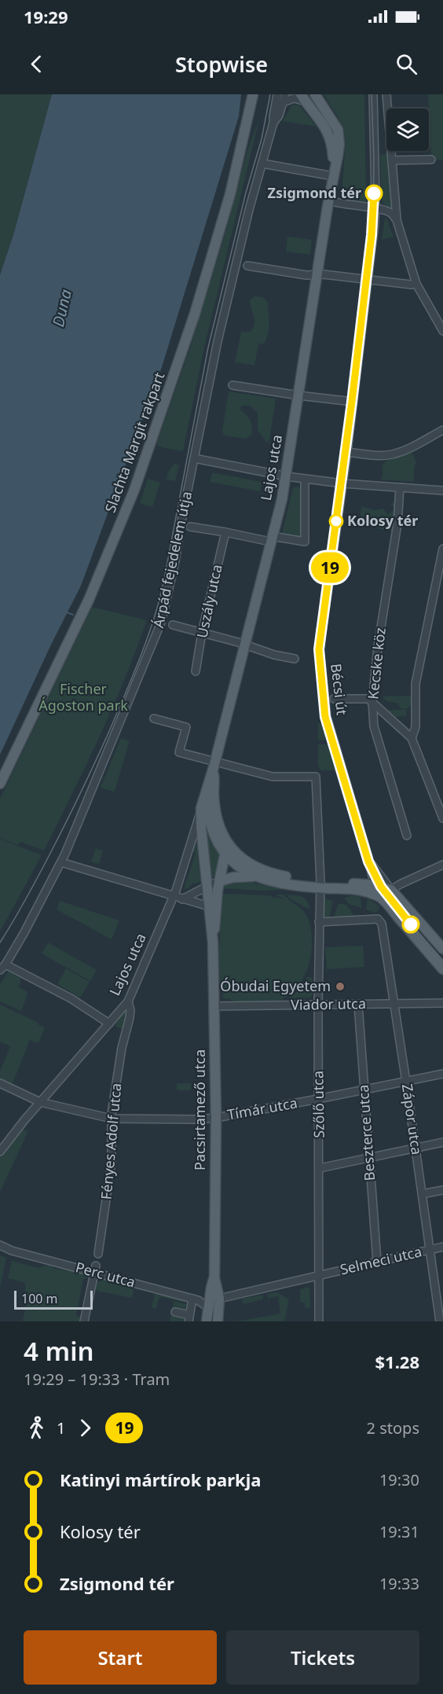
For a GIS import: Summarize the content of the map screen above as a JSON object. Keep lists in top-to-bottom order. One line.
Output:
{"streets":{"main road":["Slachta Margit rakpart","Lajos utca","Bécsi út","Pacsirtamező utca"],"street":["Árpád fejedelem útja","Uszály utca","Kecske köz","Viador utca","Szőlő utca","Tímár utca","Zápor utca","Beszterce utca","Fényes Adolf utca","Selmeci utca","Perc utca"]},"crossings":[["Lajos utca","Szőlő utca"],["Lajos utca","Tímár utca"],["Lajos utca","Pacsirtamező utca"],["Lajos utca","Fényes Adolf utca"],["Viador utca","Szőlő utca"],["Viador utca","Pacsirtamező utca"],["Viador utca","Zápor utca"],["Viador utca","Beszterce utca"],["Szőlő utca","Tímár utca"],["Szőlő utca","Zápor utca"],["Szőlő utca","Selmeci utca"],["Tímár utca","Pacsirtamező utca"],["Tímár utca","Zápor utca"],["Tímár utca","Beszterce utca"],["Tímár utca","Fényes Adolf utca"],["Pacsirtamező utca","Selmeci utca"],["Pacsirtamező utca","Perc utca"],["Zápor utca","Selmeci utca"],["Beszterce utca","Selmeci utca"]],"water":["Duna"],"parks":["Fischer Ágoston park"],"places":["Zsigmond tér","Kolosy tér","Óbudai Egyetem"],"lines":["tram line 19"],"scale_bar":"100 m","page":{"status":"19:29","header":"Stopwise","on_map":"19","scale":"100 m","heading":["4 min","19:29 – 19:33 · Tram","$1.28"],"legs":["1","19","2 stops"],"list":[{"name":"Katinyi mártírok parkja","value":"19:30"},{"name":"Kolosy tér","value":"19:31"},{"name":"Zsigmond tér","value":"19:33"}],"buttons":["Start","Tickets"]}}
